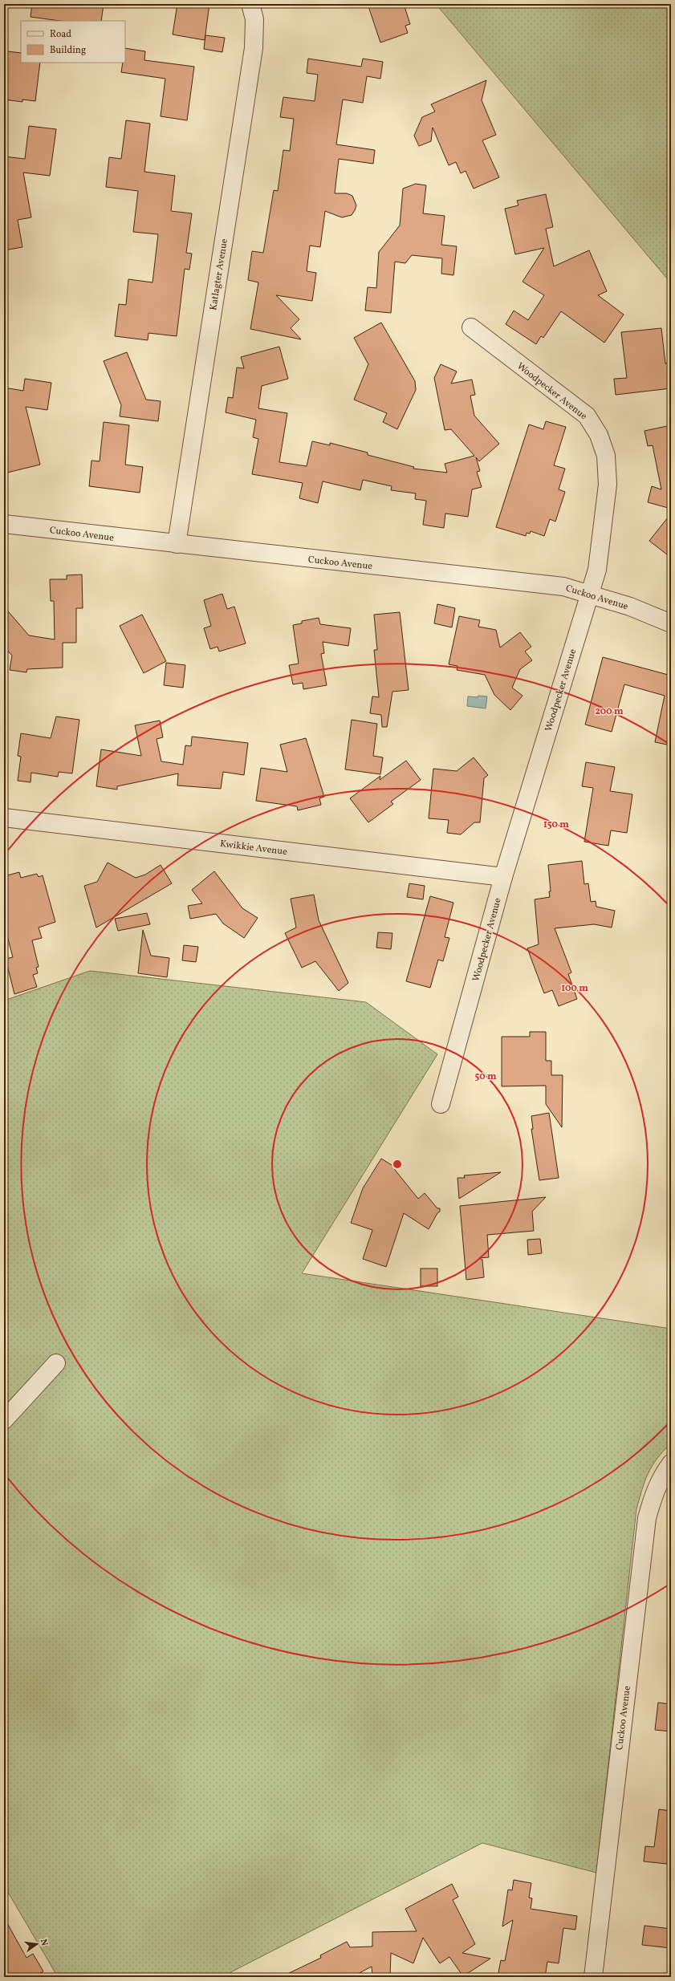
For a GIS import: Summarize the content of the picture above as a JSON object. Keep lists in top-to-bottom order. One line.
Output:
{"streets":{"street":["Katlagter Avenue","Woodpecker Avenue","Cuckoo Avenue","Kwikkie Avenue"]},"crossings":[["Katlagter Avenue","Cuckoo Avenue"],["Woodpecker Avenue","Cuckoo Avenue"],["Woodpecker Avenue","Kwikkie Avenue"]],"legend":["Road","Building"],"north":"right","rings":["200 m","150 m","100 m","50 m"]}
